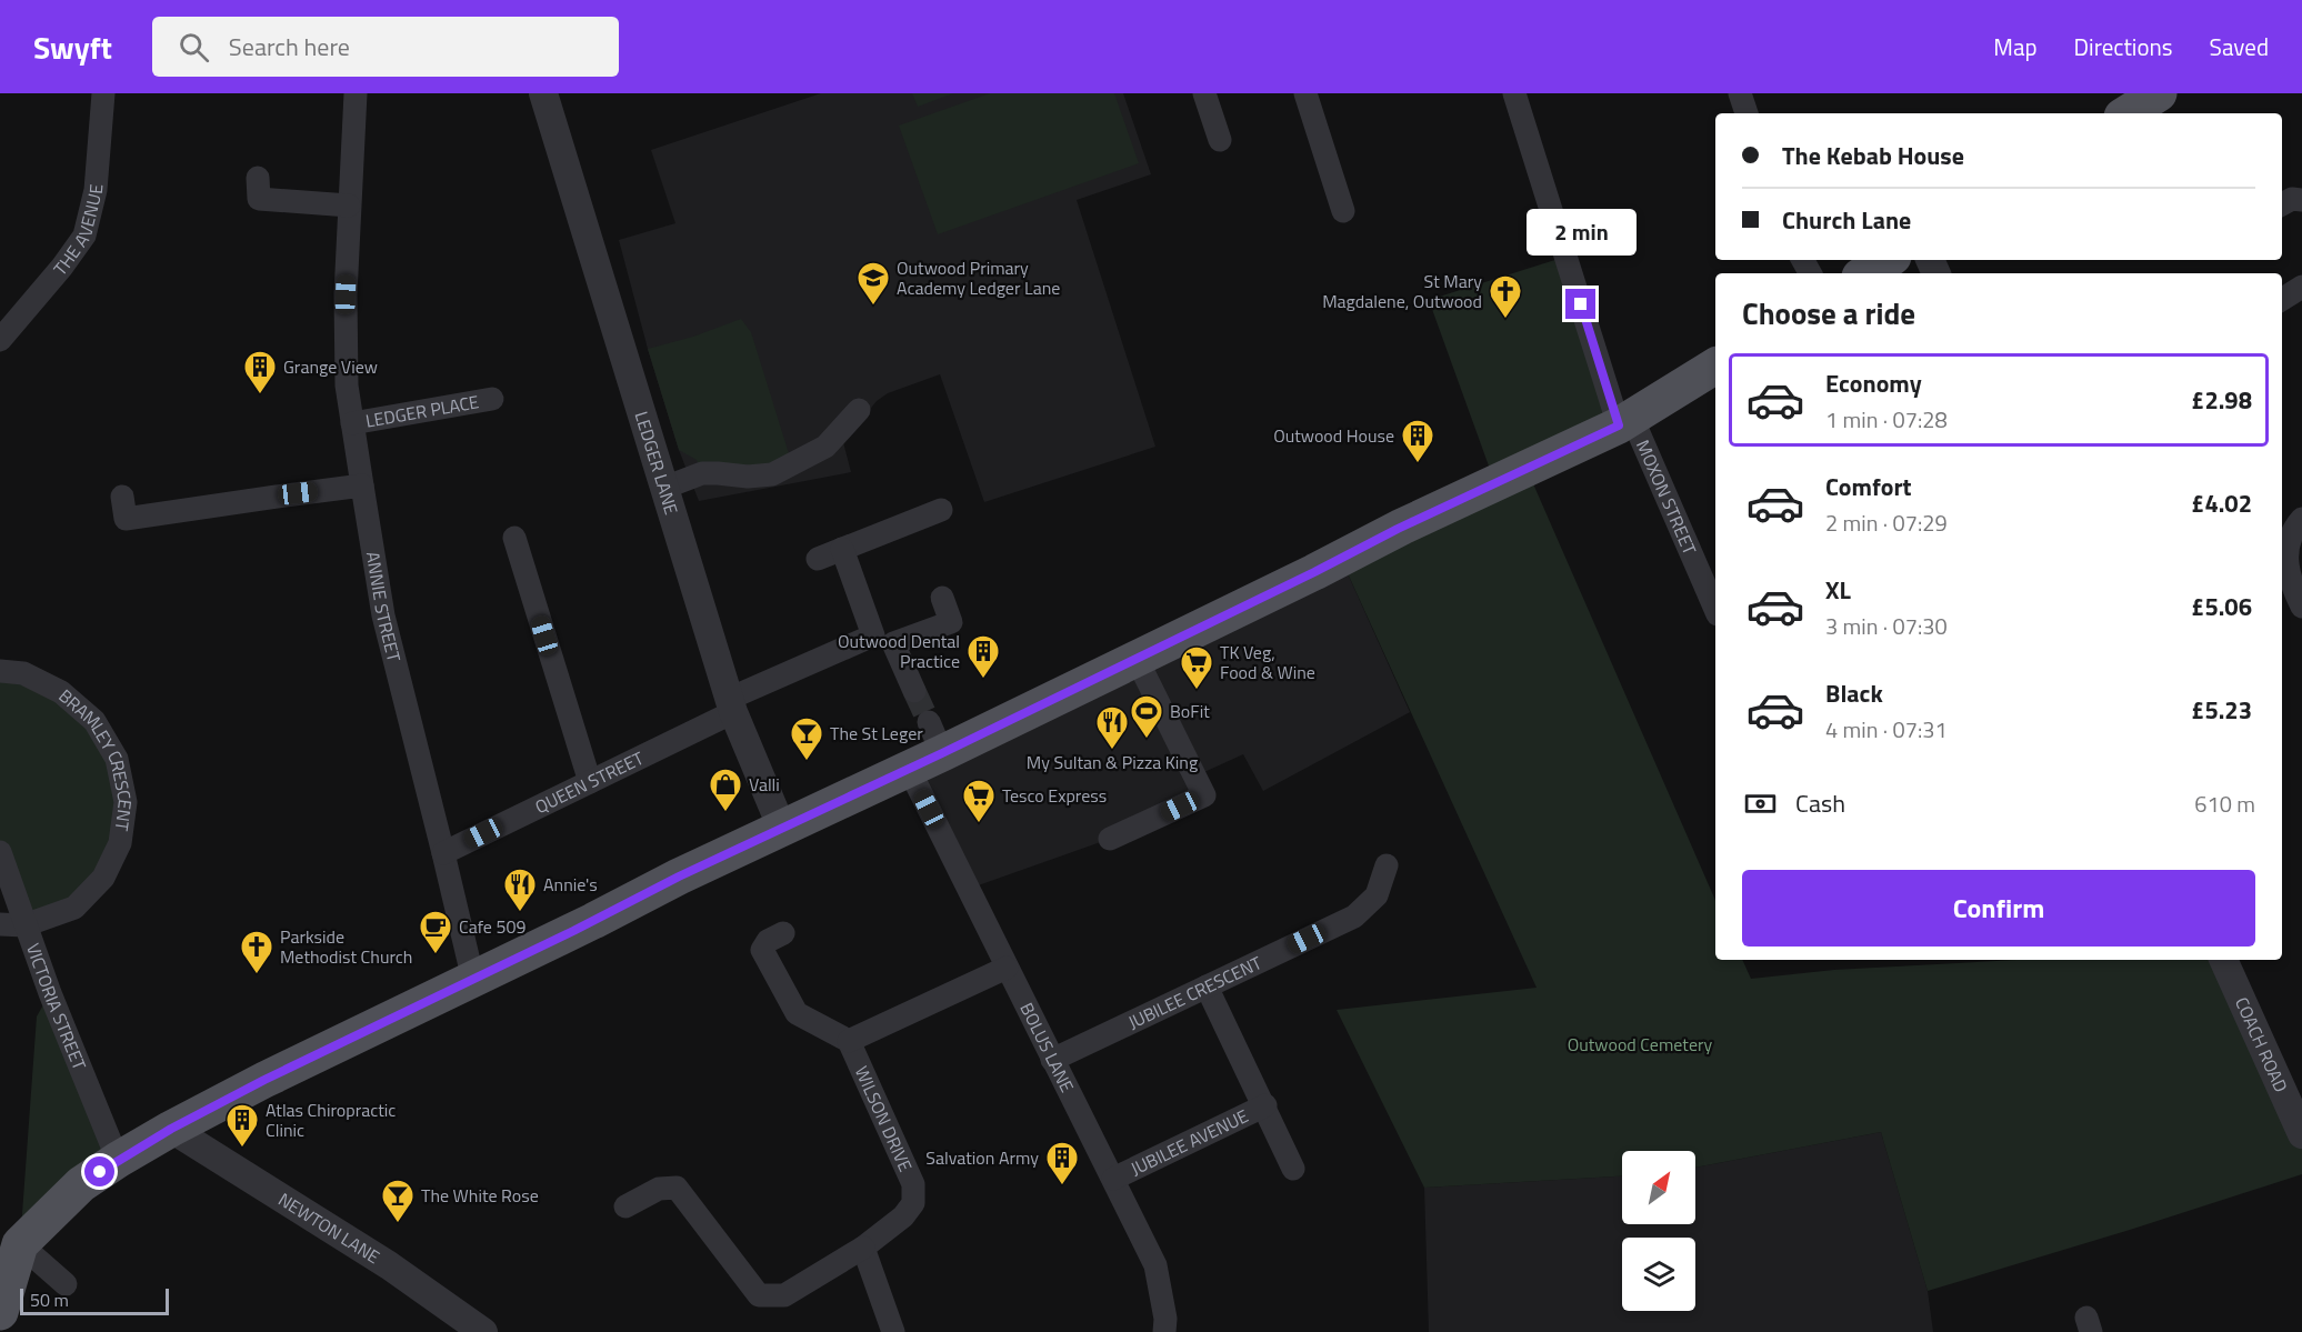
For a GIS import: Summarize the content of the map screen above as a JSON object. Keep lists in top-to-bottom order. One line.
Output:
{"streets":{"street":["THE AVENUE","LEDGER PLACE","LEDGER LANE","MOXON STREET","ANNIE STREET","BRAMLEY CRESCENT","QUEEN STREET","JUBILEE CRESCENT","VICTORIA STREET","COACH ROAD","BOLUS LANE","WILSON DRIVE","JUBILEE AVENUE","NEWTON LANE"]},"crossings":[["LEDGER PLACE","ANNIE STREET"],["LEDGER LANE","QUEEN STREET"],["ANNIE STREET","QUEEN STREET"],["BRAMLEY CRESCENT","VICTORIA STREET"],["JUBILEE CRESCENT","BOLUS LANE"],["JUBILEE CRESCENT","JUBILEE AVENUE"],["BOLUS LANE","JUBILEE AVENUE"]],"parks":["Outwood Cemetery"],"places":{"school or university":["Outwood Primary Academy Ledger Lane"],"church":["St Mary Magdalene, Outwood","Parkside Methodist Church"],"building":["Grange View","Outwood House","Outwood Dental Practice","Atlas Chiropractic Clinic","Salvation Army"],"supermarket":["TK Veg, Food & Wine","Tesco Express"],"sports":["BoFit"],"restaurant":["My Sultan & Pizza King","Annie's"],"bar":["The St Leger","The White Rose"],"shop":["Valli"],"cafe":["Cafe 509"]},"scale_bar":"50 m","north":"top right","page":{"header":"Swyft","search":"Search here","nav":["Map","Directions","Saved"],"banner":["The Kebab House","Church Lane"],"bubble":"2 min","heading":"Choose a ride","list":[{"name":"Economy","note":"1 min · 07:28","value":"£2.98"},{"name":"Comfort","note":"2 min · 07:29","value":"£4.02"},{"name":"XL","note":"3 min · 07:30","value":"£5.06"},{"name":"Black","note":"4 min · 07:31","value":"£5.23"}],"pay":["Cash","610 m"],"buttons":"Confirm","scale":"50 m"}}
